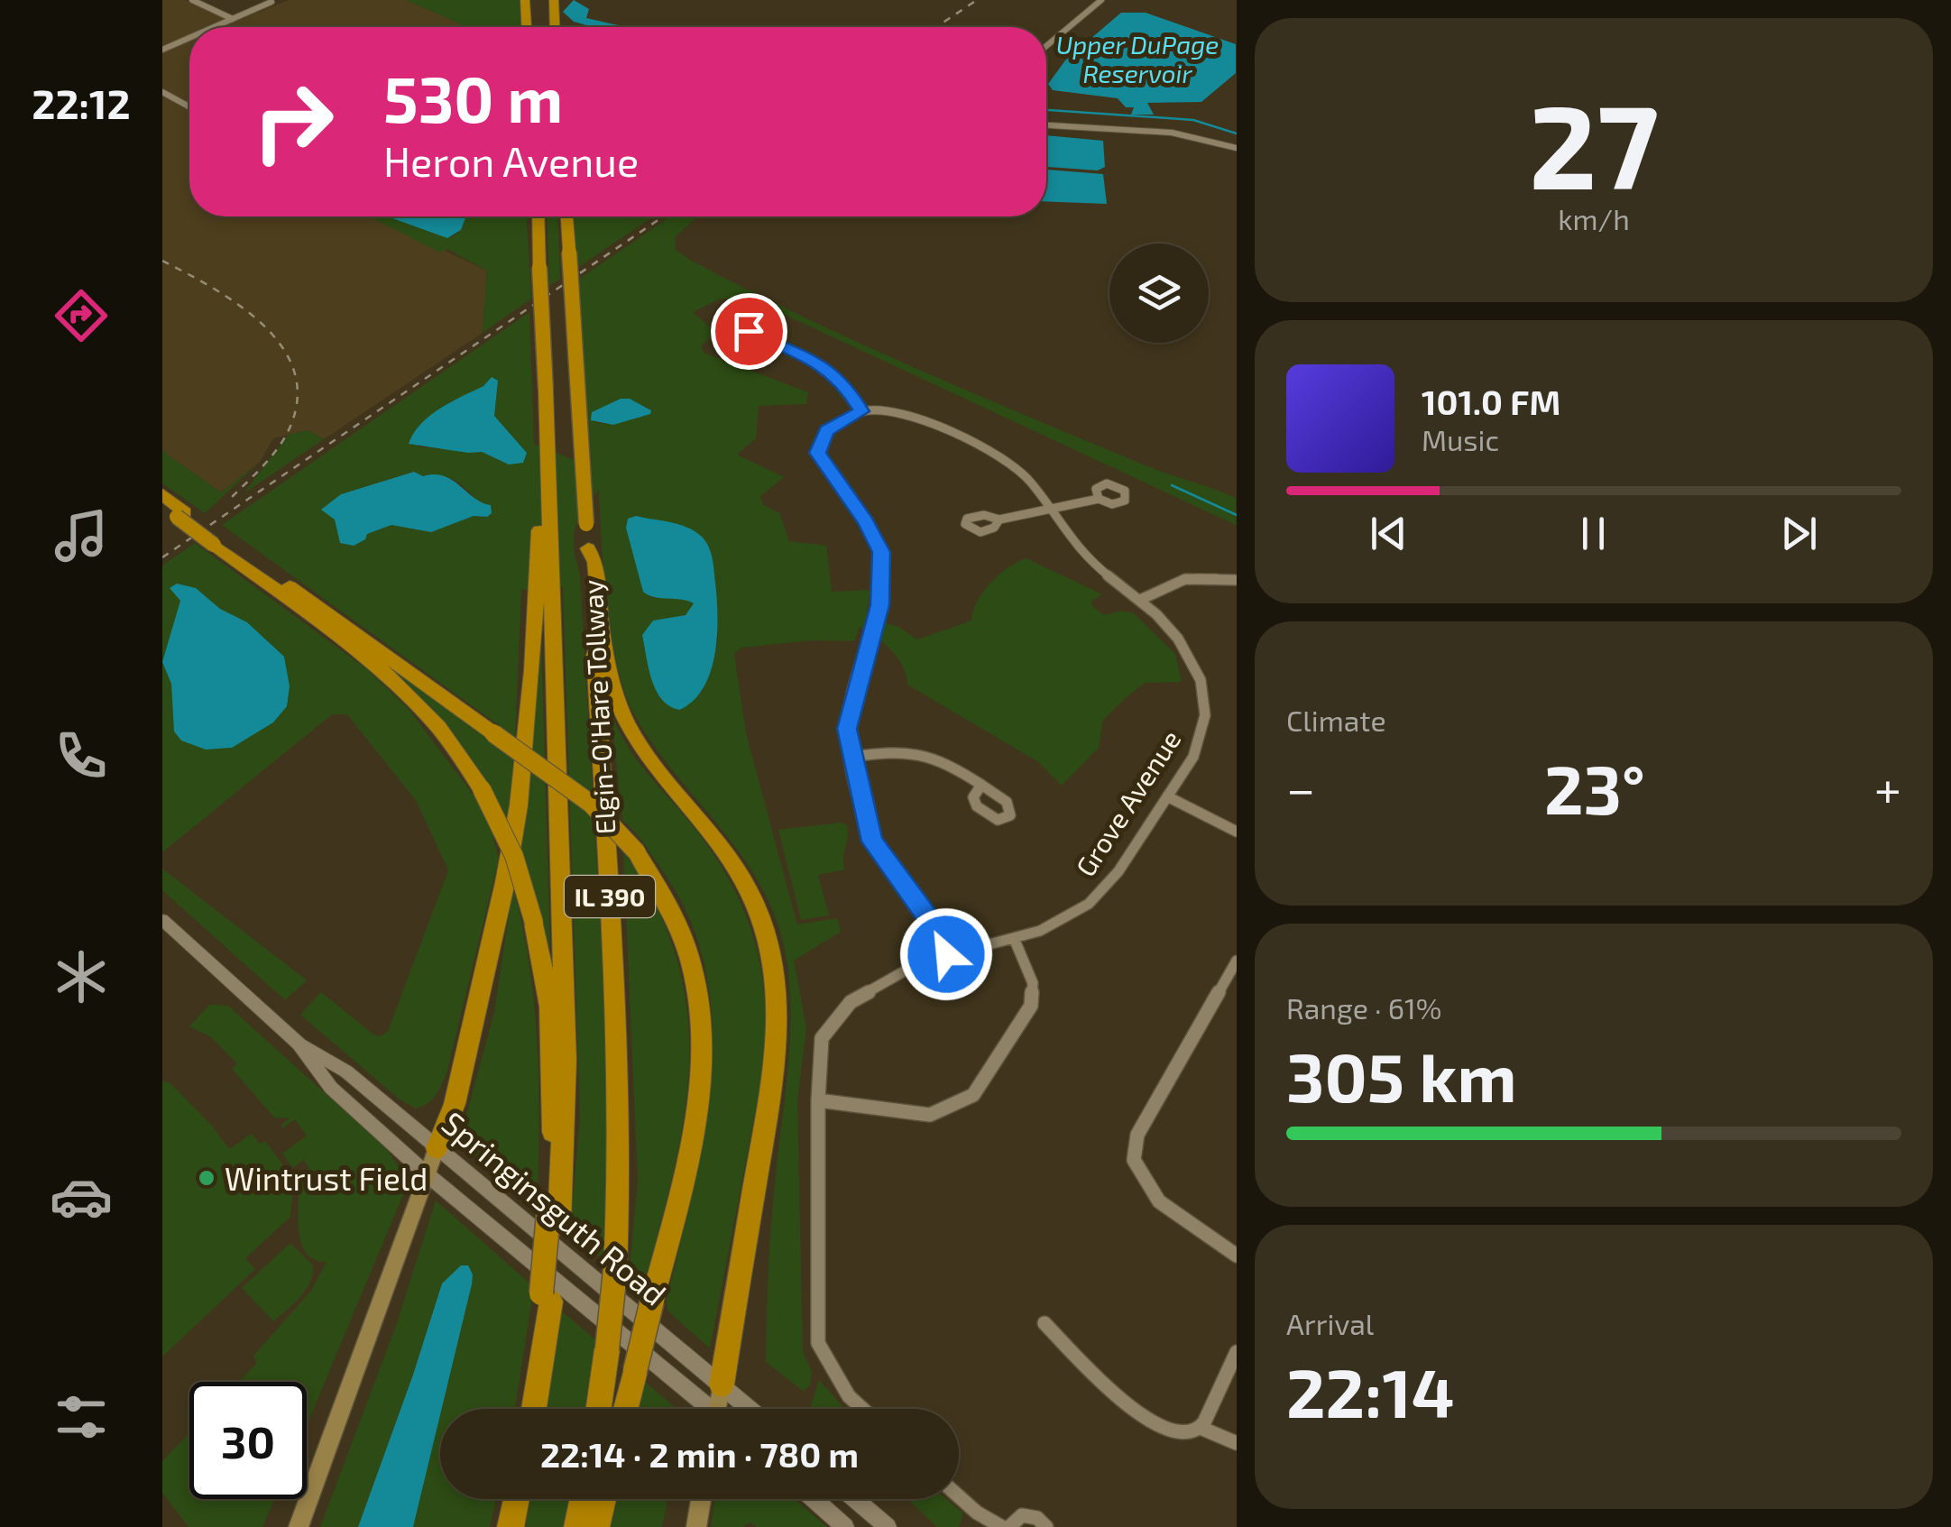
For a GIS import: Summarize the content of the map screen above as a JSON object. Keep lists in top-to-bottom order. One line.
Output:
{"streets":{"highway":["Elgin-O'Hare Tollway","IL 390"],"street":["Grove Avenue","Springinsguth Road"]},"water":["Upper DuPage Reservoir"],"places":["Wintrust Field"],"page":{"tabs":"22:12","tile":[["27","km/h"],"Climate",["Range · 61%","305 km"],["Arrival","22:14"]],"turn":["530 m","Heron Avenue"],"song":["101.0 FM","Music"],"heat":["−","23°","+"],"limit":"30","trip":"22:14 · 2 min · 780 m"}}
